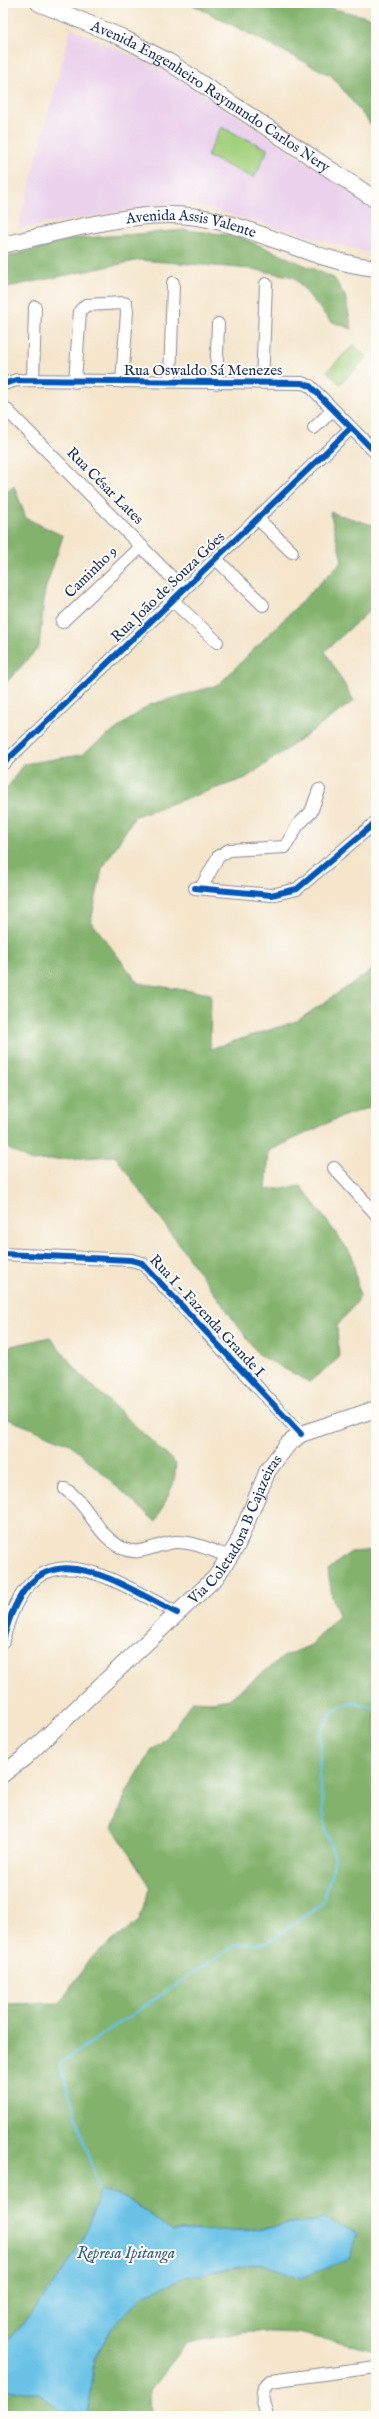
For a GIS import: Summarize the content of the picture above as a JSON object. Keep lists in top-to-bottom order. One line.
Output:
{"streets":{"main road":["Avenida Engenheiro Raymundo Carlos Nery","Avenida Assis Valente","Via Coletadora B Cajazeiras"],"street":["Rua Oswaldo Sá Menezes","Rua César Lates","Caminho 9","Rua João de Souza Góes","Rua I - Fazenda Grande I"]},"crossings":[["Rua Oswaldo Sá Menezes","Rua João de Souza Góes"],["Rua César Lates","Caminho 9"],["Rua César Lates","Rua João de Souza Góes"],["Rua I - Fazenda Grande I","Via Coletadora B Cajazeiras"]],"water":["Represa Ipitanga"]}
